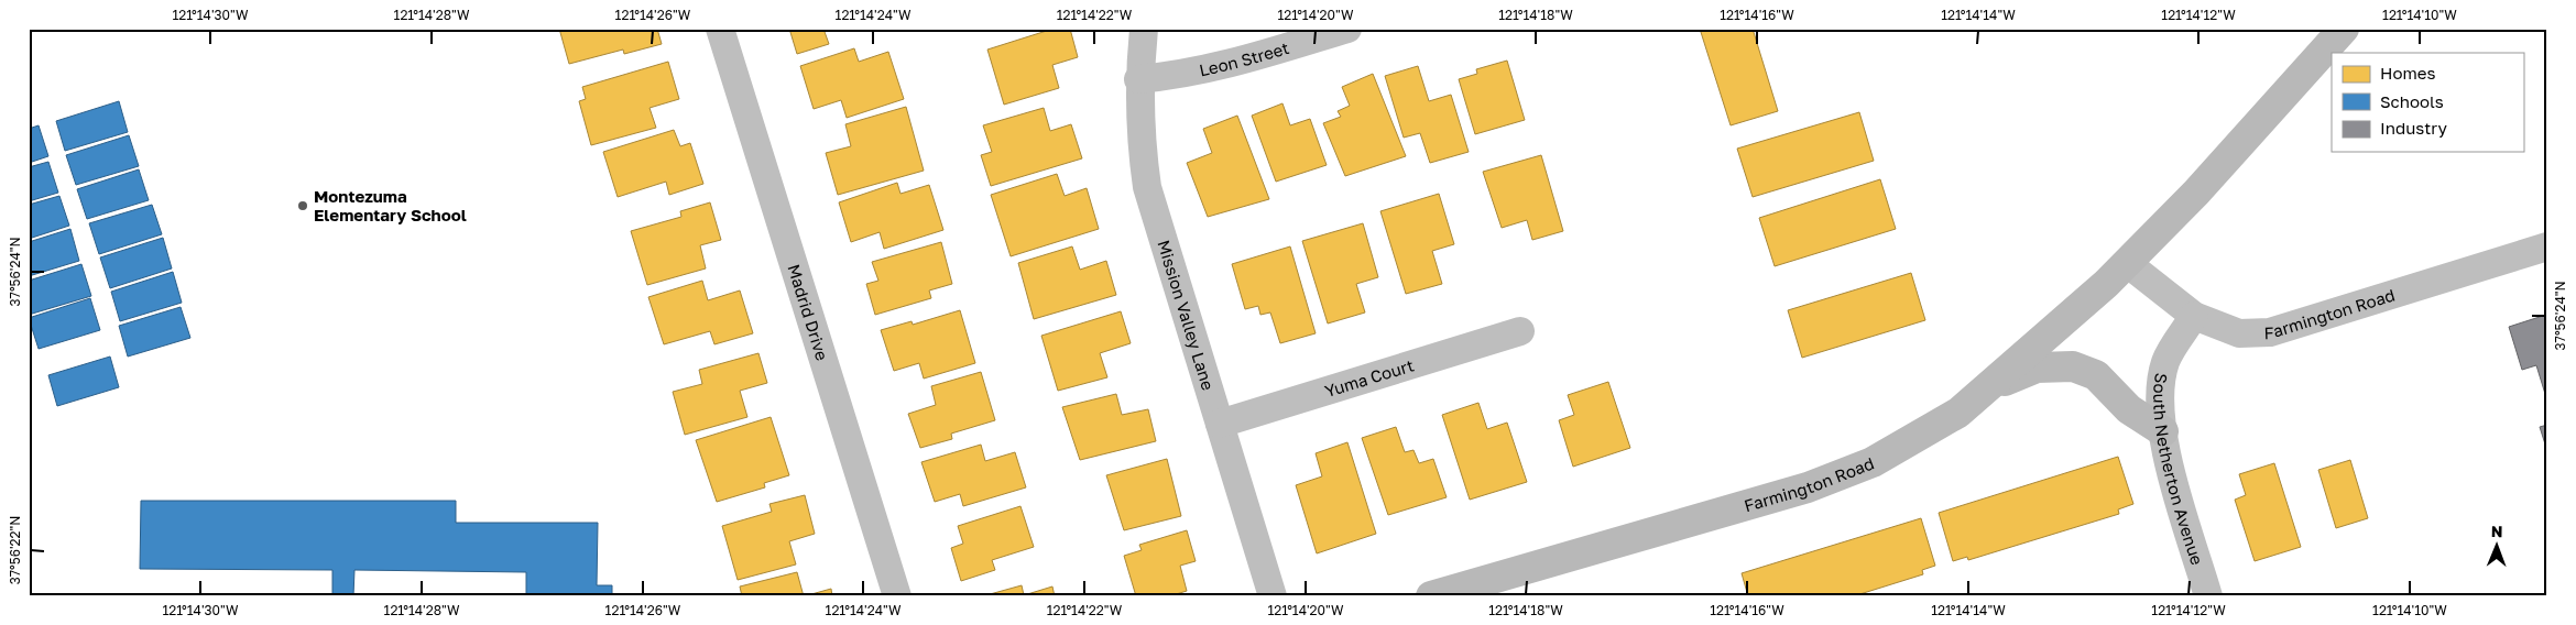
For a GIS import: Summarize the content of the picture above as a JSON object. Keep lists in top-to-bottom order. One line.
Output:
{"streets":{"main road":["Farmington Road"],"street":["Leon Street","Madrid Drive","Mission Valley Lane","Yuma Court","South Netherton Avenue"]},"crossings":[["Leon Street","Mission Valley Lane"],["Farmington Road","South Netherton Avenue"],["Mission Valley Lane","Yuma Court"]],"places":["Montezuma Elementary School"],"legend":["Homes","Schools","Industry"],"north":"top","coordinates":["121°14'30\"W","121°14'28\"W","121°14'26\"W","121°14'24\"W","121°14'22\"W","121°14'20\"W","121°14'18\"W","121°14'16\"W","121°14'14\"W","121°14'12\"W","121°14'10\"W","37°56'24\"N","37°56'22\"N"]}
